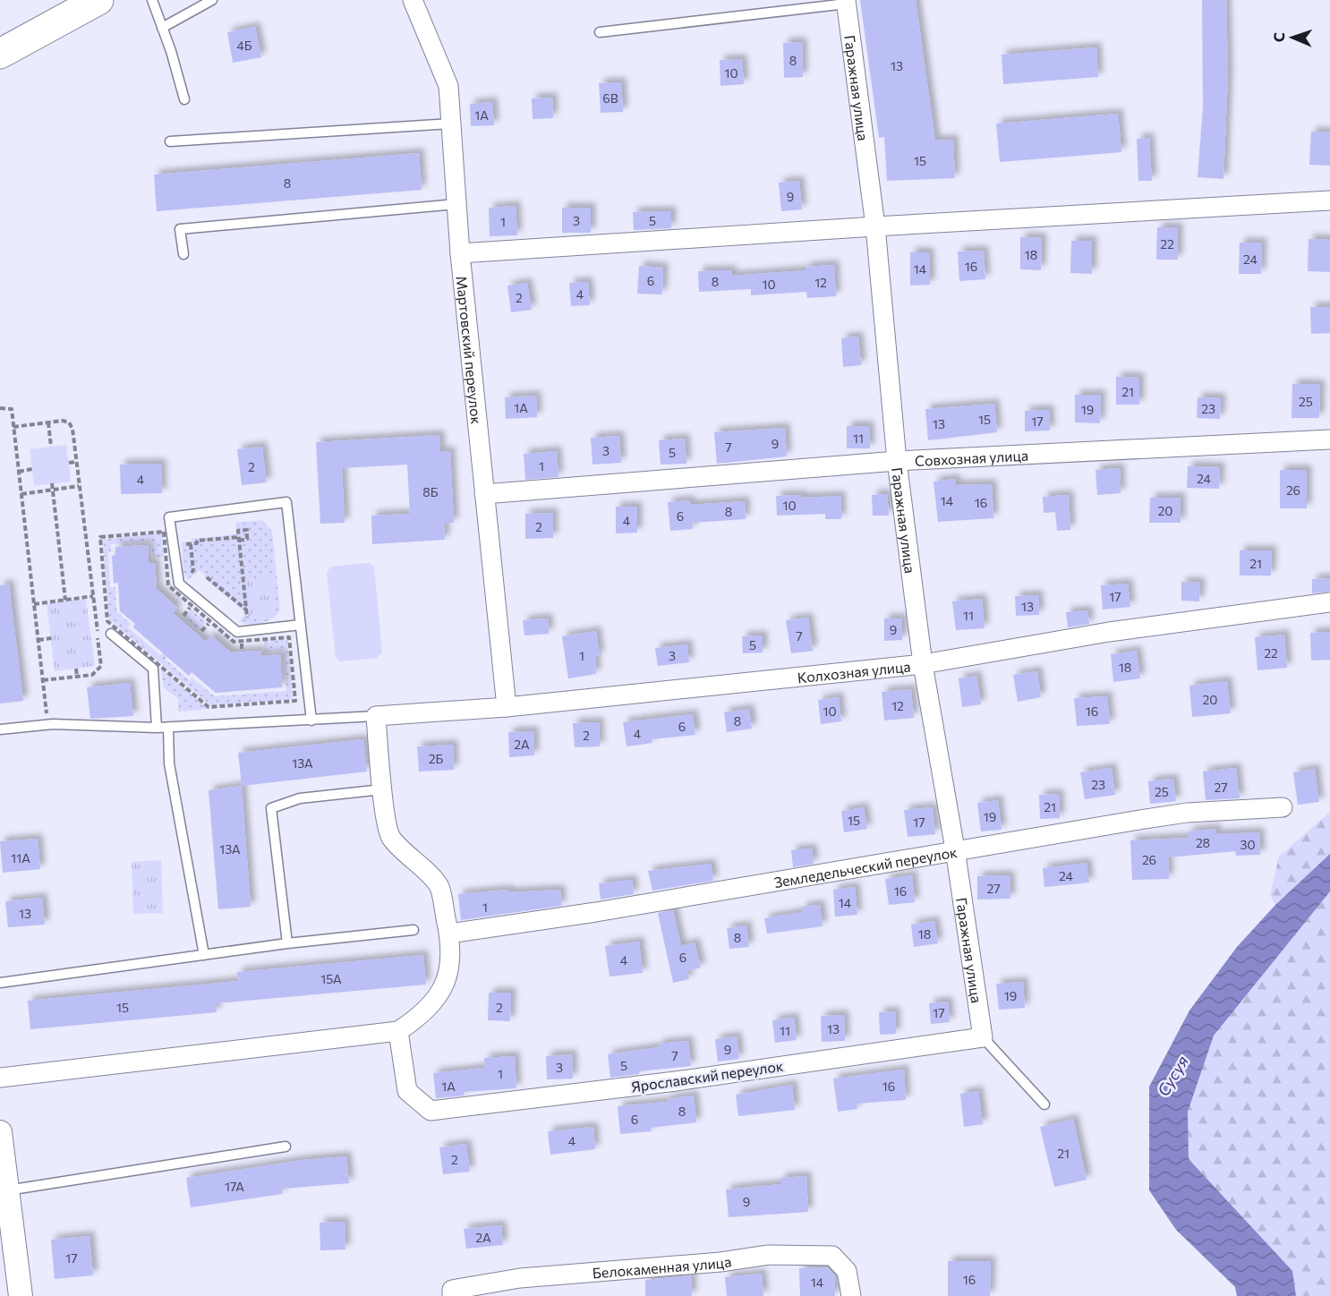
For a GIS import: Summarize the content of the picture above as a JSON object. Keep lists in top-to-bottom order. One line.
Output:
{"streets":{"street":["Гаражная улица","Мартовский переулок","Совхозная улица","Колхозная улица","Земледельческий переулок","Ярославский переулок","Белокаменная улица"]},"crossings":[["Гаражная улица","Совхозная улица"],["Гаражная улица","Колхозная улица"],["Гаражная улица","Земледельческий переулок"],["Гаражная улица","Ярославский переулок"],["Мартовский переулок","Совхозная улица"],["Мартовский переулок","Колхозная улица"]],"water":["Сусуя"],"house_numbers":["4Б","8","13","10","6В","1А","15","8","9","3","5","1","22","18","24","16","14","6","8","12","10","4","2","21","25","1А","23","19","15","17","13","11","9","7","3","5","1","2","24","4","26","8Б","14","16","10","20","8","6","4","2","21","17","13","11","9","7","5","22","1","3","18","20","12","10","16","8","6","4","2","2А","2Б","13А","23","27","25","21","19","15","17","28","30","13А","11А","26","24","27","16","14","1","13","18","8","6","4","15А","19","15","2","17","13","11","9","7","5","3","1","1А","16","8","6","4","21","2","17А","9","2А","17","16","14"],"north":"left"}
